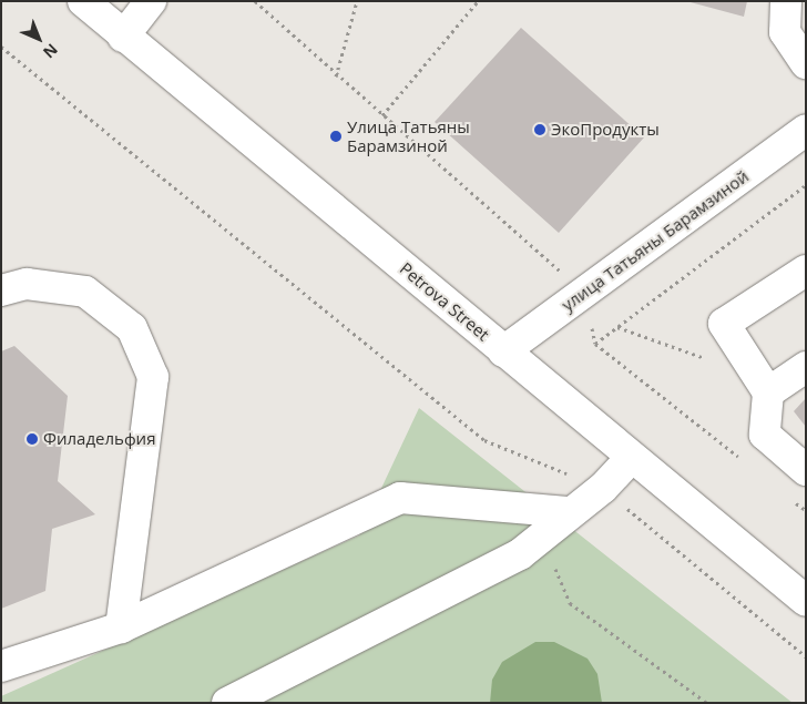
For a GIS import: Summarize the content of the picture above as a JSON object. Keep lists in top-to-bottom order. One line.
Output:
{"streets":{"main road":["улица Татьяны Барамзиной","Petrova Street"]},"crossings":[["улица Татьяны Барамзиной","Petrova Street"]],"places":["ЭкоПродукты","Улица Татьяны Барамзиной","Филадельфия"],"north":"bottom right"}
